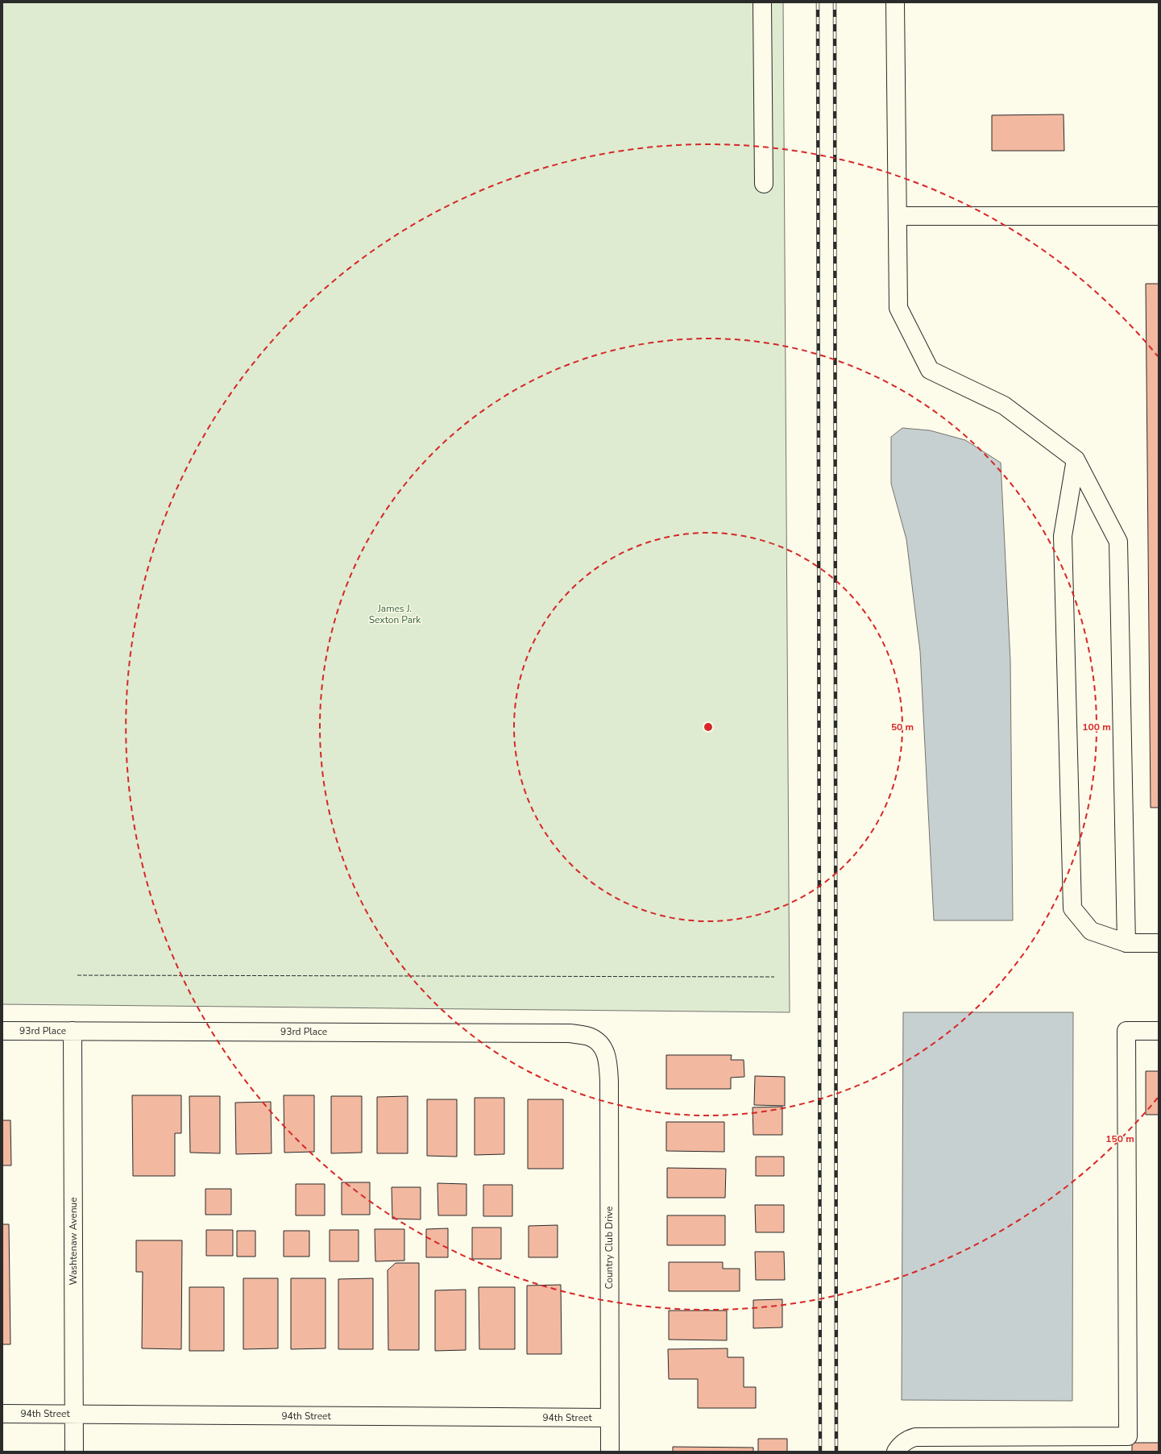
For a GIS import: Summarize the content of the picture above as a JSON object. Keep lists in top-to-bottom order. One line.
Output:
{"streets":{"street":["93rd Place","Washtenaw Avenue","Country Club Drive","94th Street"]},"crossings":[["93rd Place","Washtenaw Avenue"],["93rd Place","Country Club Drive"],["Washtenaw Avenue","94th Street"],["Country Club Drive","94th Street"]],"parks":["James J. Sexton Park"],"rings":["50 m","100 m","150 m"]}
